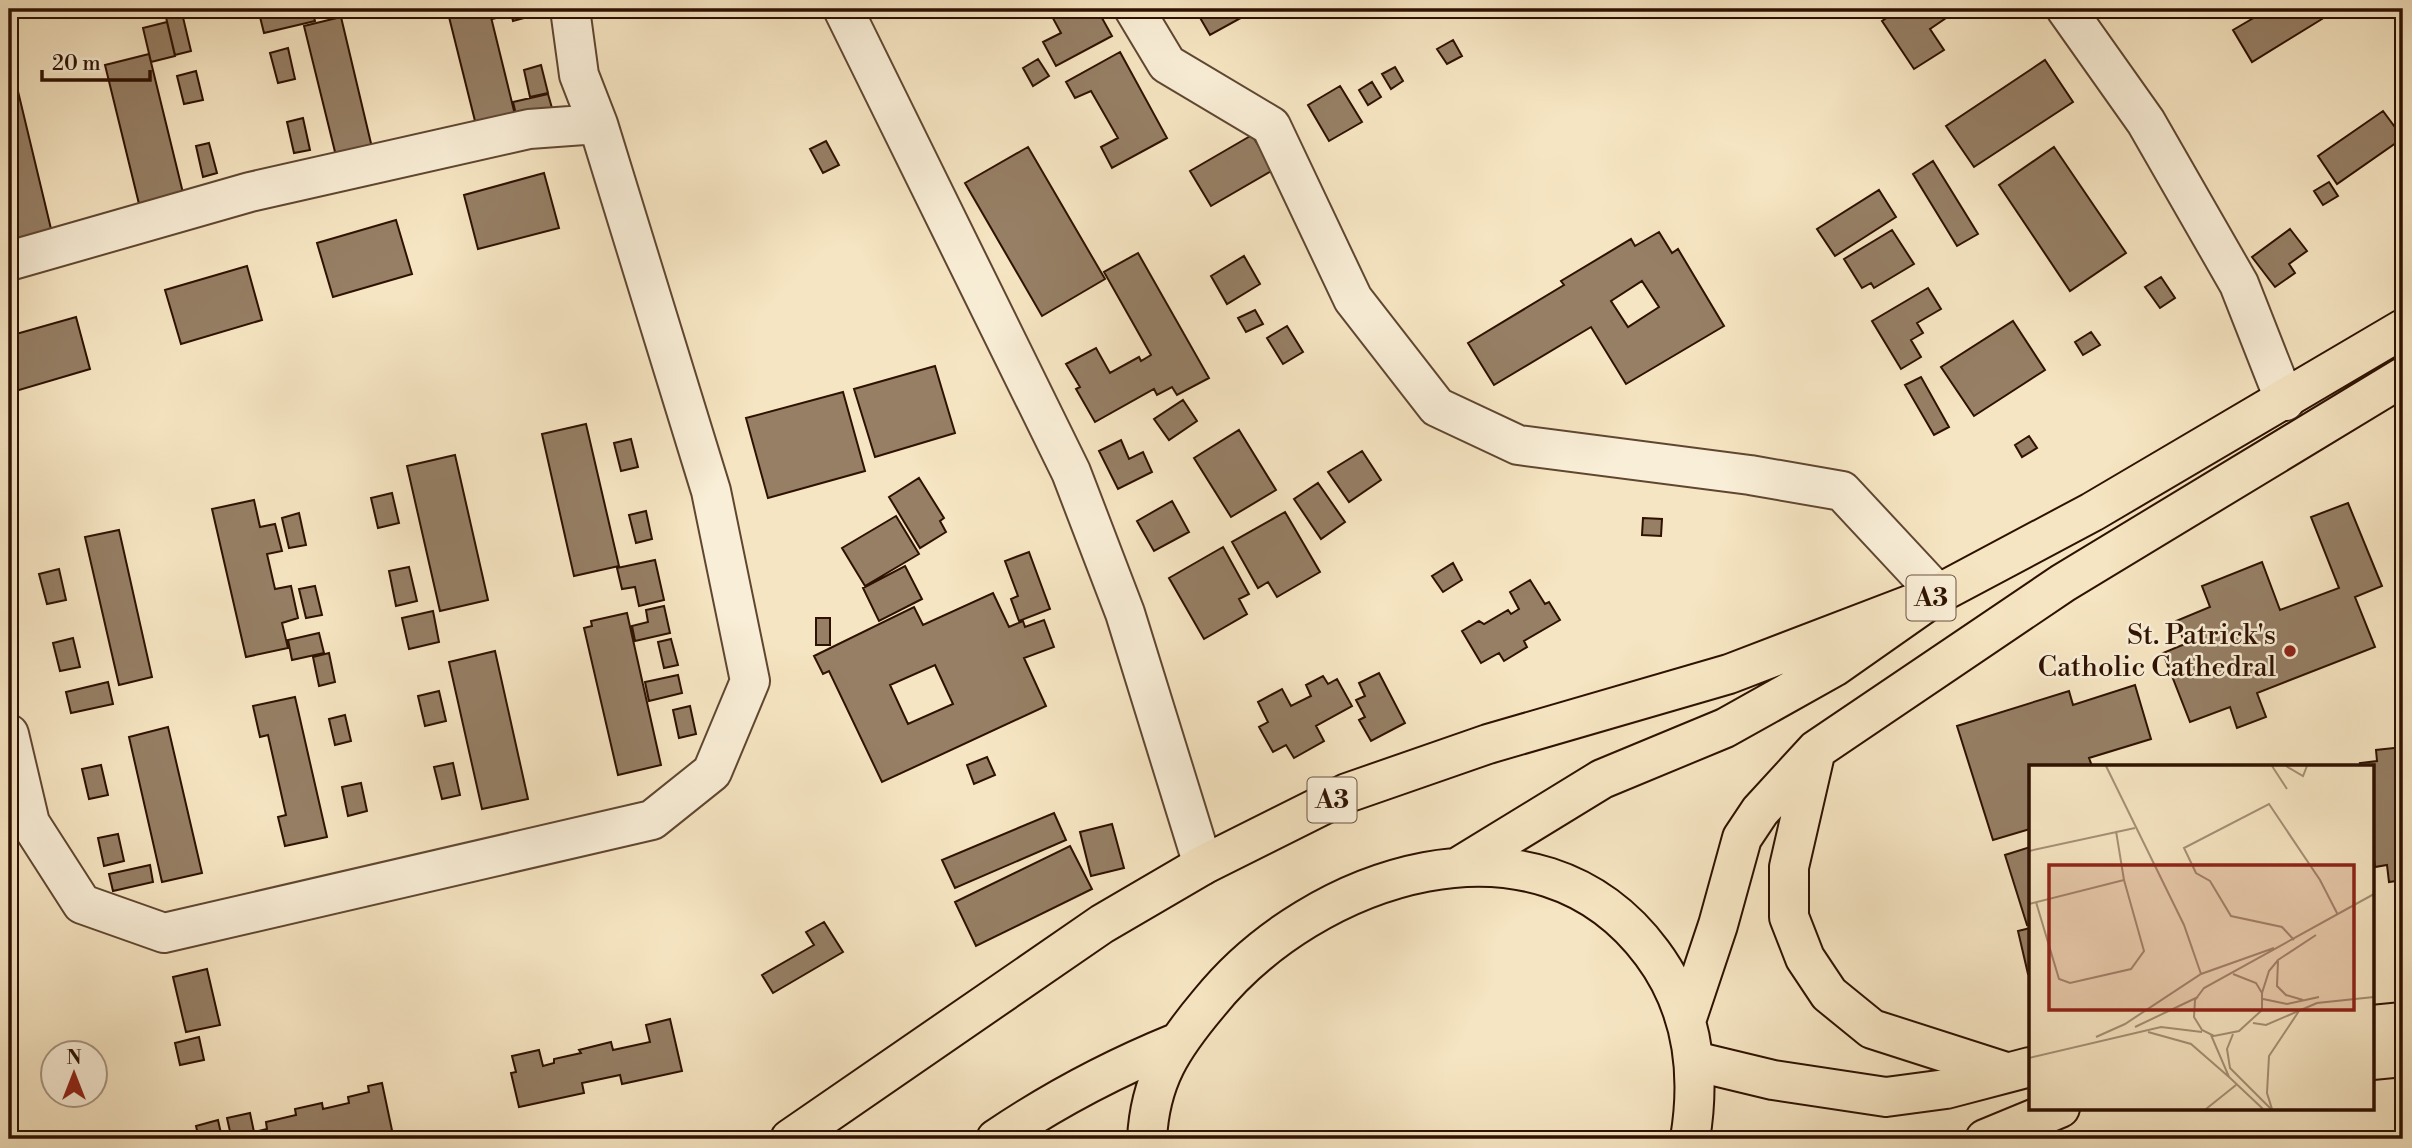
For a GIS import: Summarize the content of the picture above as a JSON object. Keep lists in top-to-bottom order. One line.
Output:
{"streets":{"main road":["A3"]},"places":["St. Patrick's Catholic Cathedral"],"scale_bar":"20 m","north":"top"}
